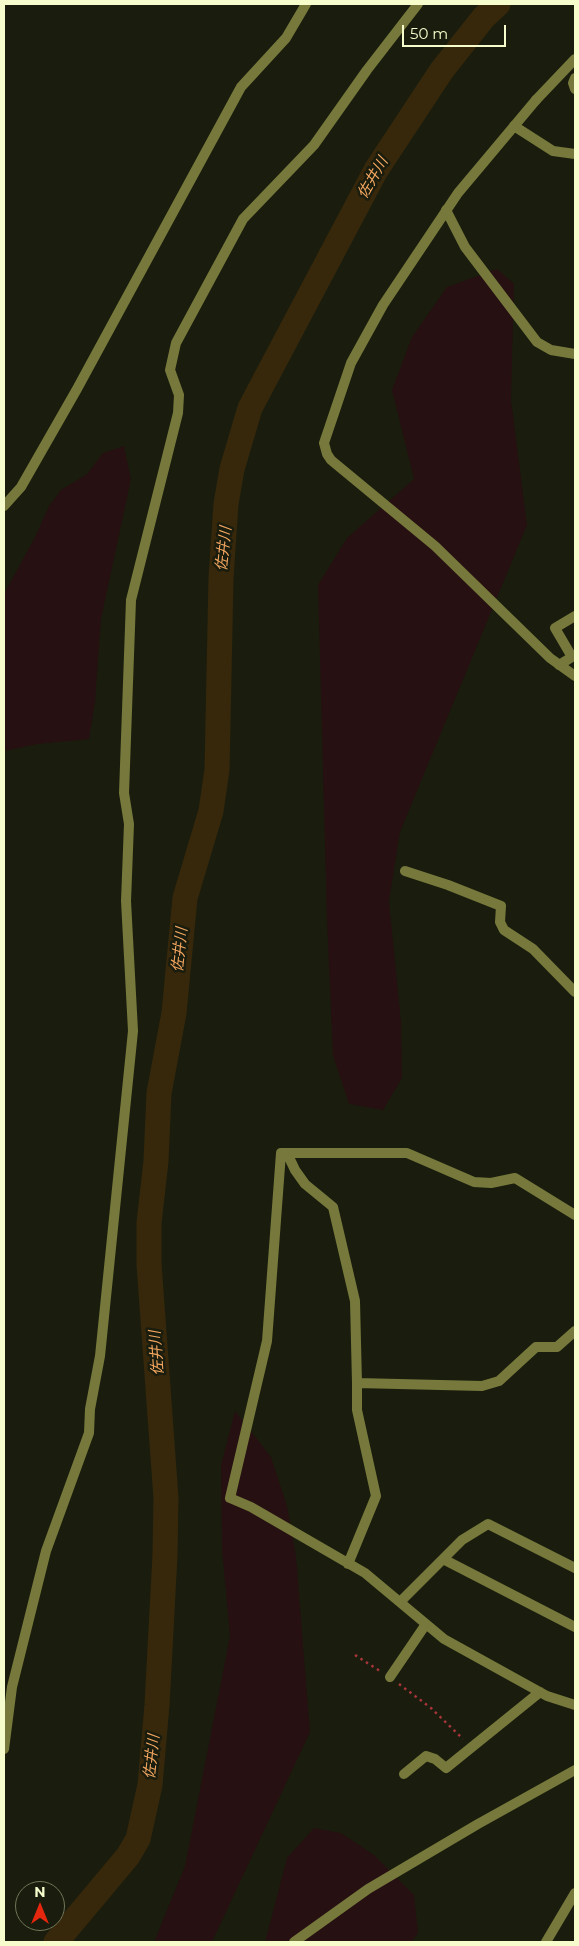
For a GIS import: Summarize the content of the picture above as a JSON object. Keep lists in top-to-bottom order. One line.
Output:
{"water":["佐井川"],"scale_bar":"50 m","north":"top"}
